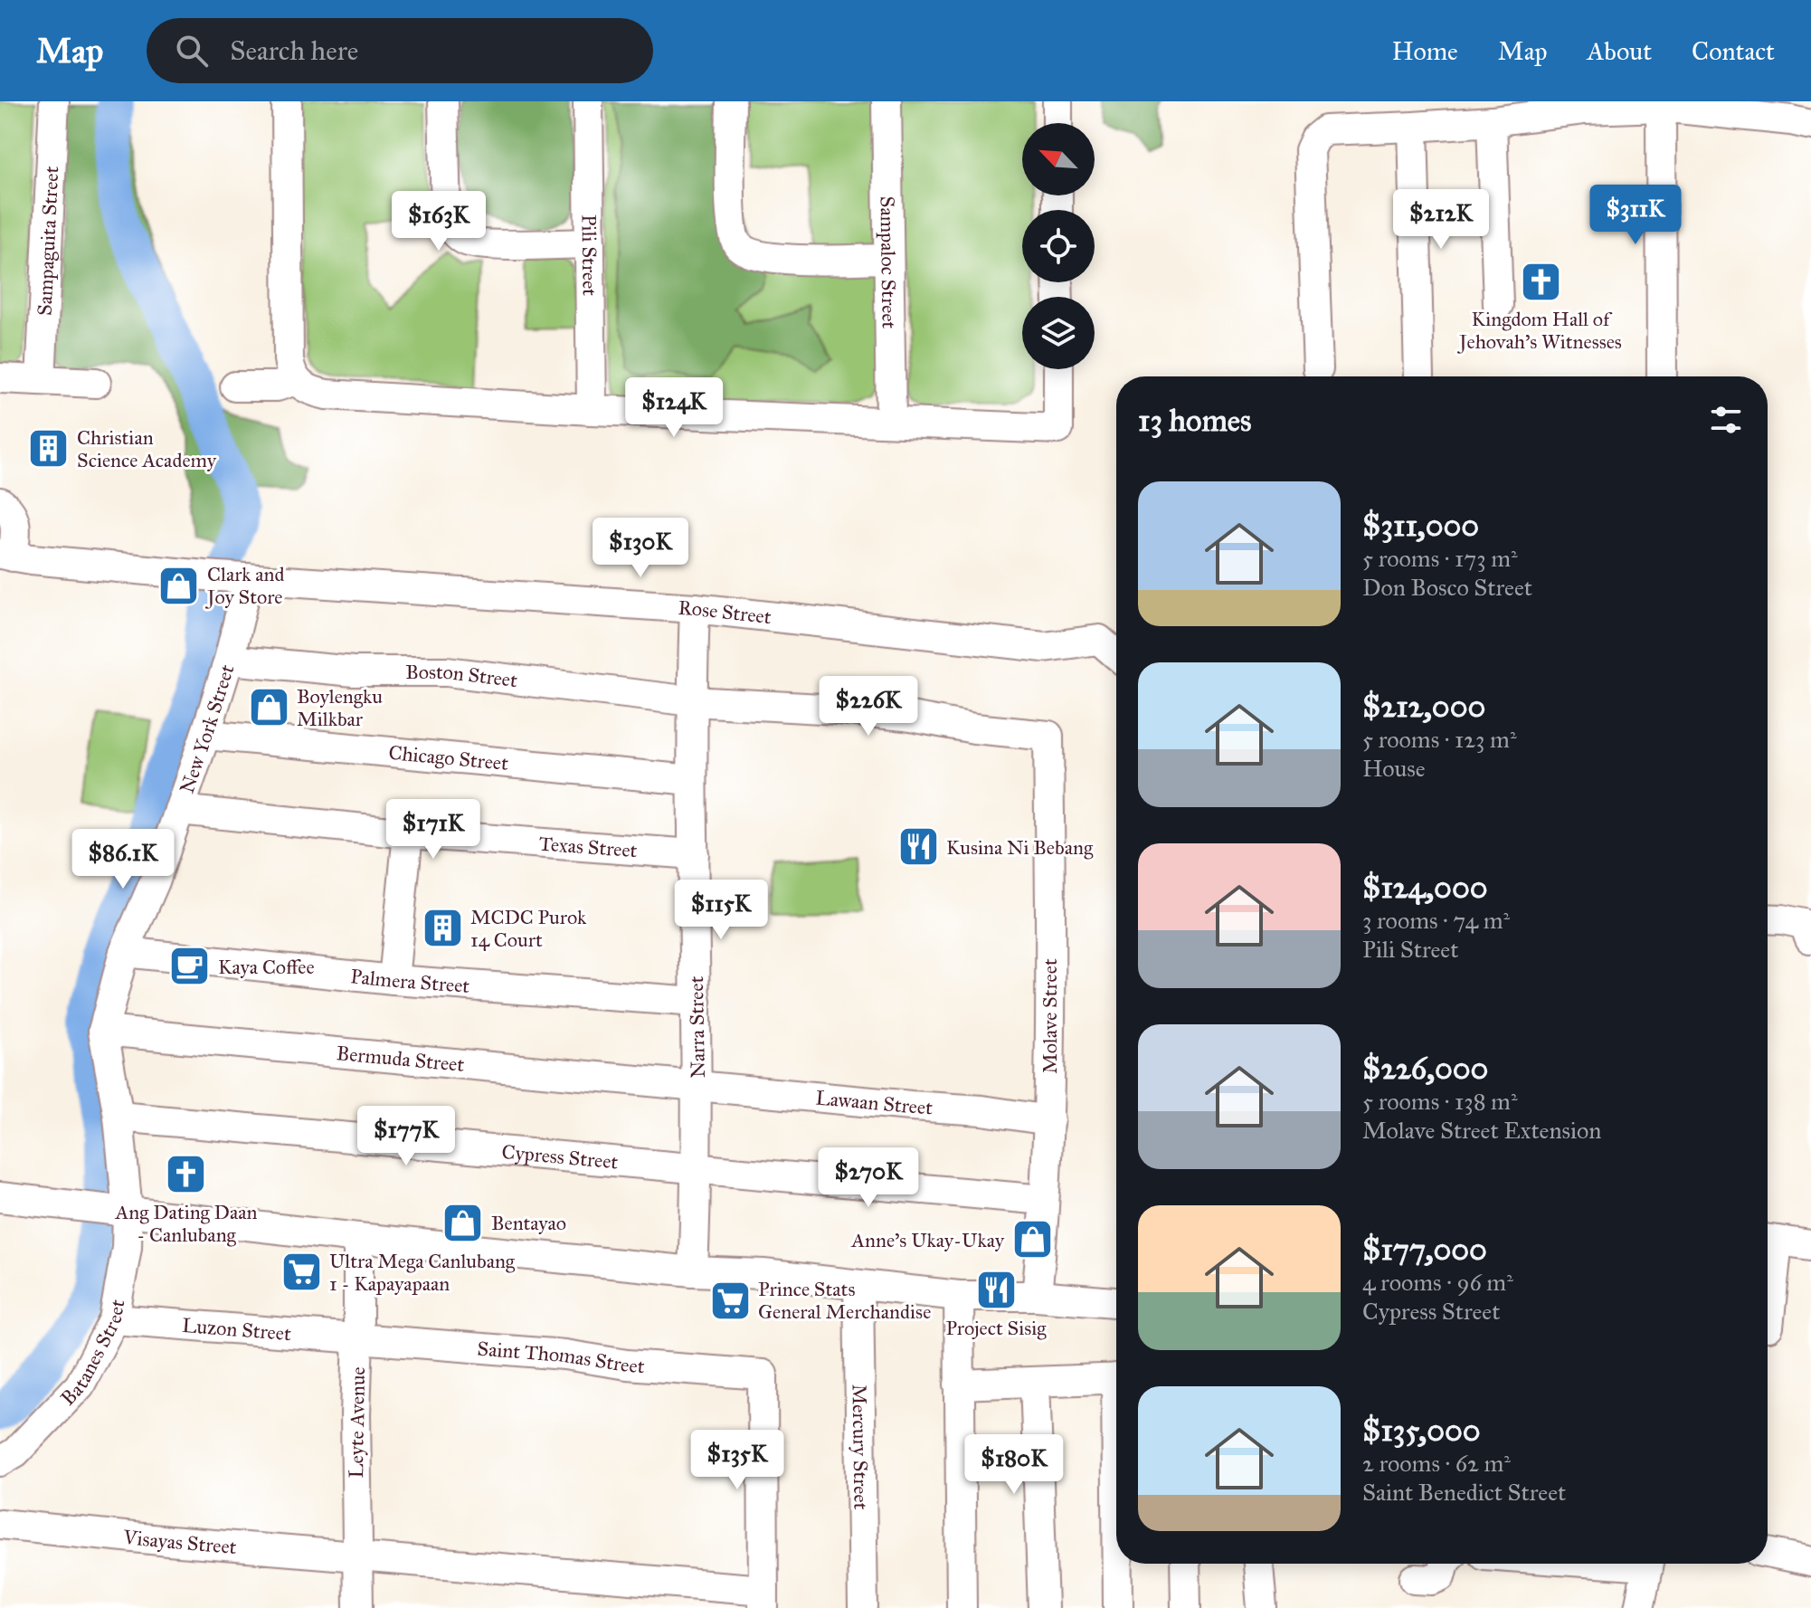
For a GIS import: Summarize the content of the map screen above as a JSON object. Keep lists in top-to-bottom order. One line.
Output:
{"streets":{"street":["Sampaguita Street","Pili Street","Sampaloc Street","Rose Street","Boston Street","New York Street","Chicago Street","Texas Street","Palmera Street","Molave Street","Narra Street","Bermuda Street","Lawaan Street","Cypress Street","Luzon Street","Batanes Street","Saint Thomas Street","Leyte Avenue","Mercury Street","Visayas Street"]},"crossings":[["Rose Street","New York Street"],["Rose Street","Narra Street"],["Boston Street","New York Street"],["Boston Street","Molave Street"],["Boston Street","Narra Street"],["New York Street","Chicago Street"],["New York Street","Texas Street"],["New York Street","Palmera Street"],["New York Street","Bermuda Street"],["New York Street","Cypress Street"],["New York Street","Batanes Street"],["Chicago Street","Narra Street"],["Texas Street","Narra Street"],["Palmera Street","Narra Street"],["Molave Street","Lawaan Street"],["Molave Street","Cypress Street"],["Narra Street","Bermuda Street"],["Narra Street","Lawaan Street"],["Narra Street","Cypress Street"],["Bermuda Street","Lawaan Street"],["Luzon Street","Batanes Street"],["Luzon Street","Saint Thomas Street"],["Luzon Street","Leyte Avenue"],["Saint Thomas Street","Leyte Avenue"],["Saint Thomas Street","Visayas Street"],["Leyte Avenue","Visayas Street"]],"places":{"church":["Kingdom Hall of Jehovah's Witnesses","Ang Dating Daan - Canlubang"],"building":["Christian Science Academy","MCDC Purok 14 Court"],"shop":["Clark and Joy Store","Boylengku Milkbar","Bentayao","Anne's Ukay-Ukay"],"restaurant":["Kusina Ni Bebang","Project Sisig"],"cafe":["Kaya Coffee"],"supermarket":["Ultra Mega Canlubang 1 - Kapayapaan","Prince Stats General Merchandise"]},"north":"top left","page":{"header":"Map","search":"Search here","nav":["Home","Map","About","Contact"],"price":["$311K","$212K","$163K","$124K","$130K","$226K","$171K","$86.1K","$115K","$177K","$270K","$135K","$180K"],"heading":"13 homes","list":[{"name":"$311,000","note":"5 rooms · 173 m² · Don Bosco Street"},{"name":"$212,000","note":"5 rooms · 123 m² · House"},{"name":"$124,000","note":"3 rooms · 74 m² · Pili Street"},{"name":"$226,000","note":"5 rooms · 138 m² · Molave Street Extension"},{"name":"$177,000","note":"4 rooms · 96 m² · Cypress Street"},{"name":"$135,000","note":"2 rooms · 62 m² · Saint Benedict Street"}]}}
